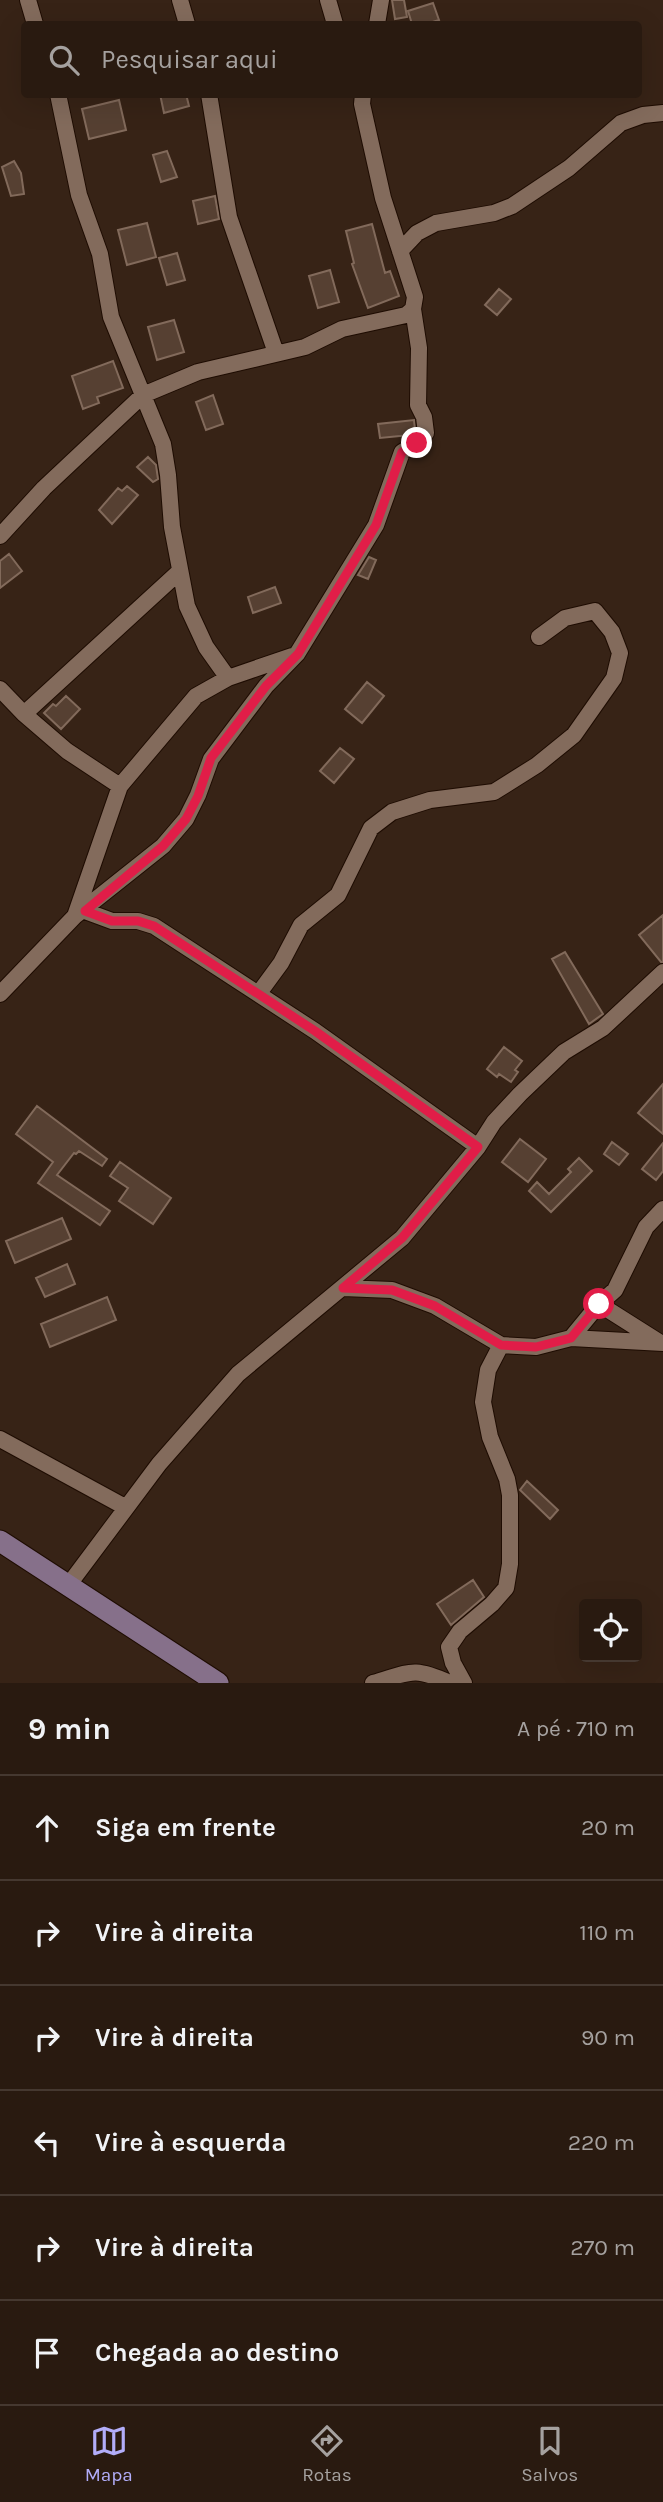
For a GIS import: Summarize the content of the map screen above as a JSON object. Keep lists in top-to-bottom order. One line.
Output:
{"page":{"search":"Pesquisar aqui","heading":["9 min","A pé · 710 m"],"list":[["Siga em frente","20 m"],["Vire à direita","110 m"],["Vire à direita","90 m"],["Vire à esquerda","220 m"],["Vire à direita","270 m"],"Chegada ao destino"],"nav":["Mapa","Rotas","Salvos"]}}
